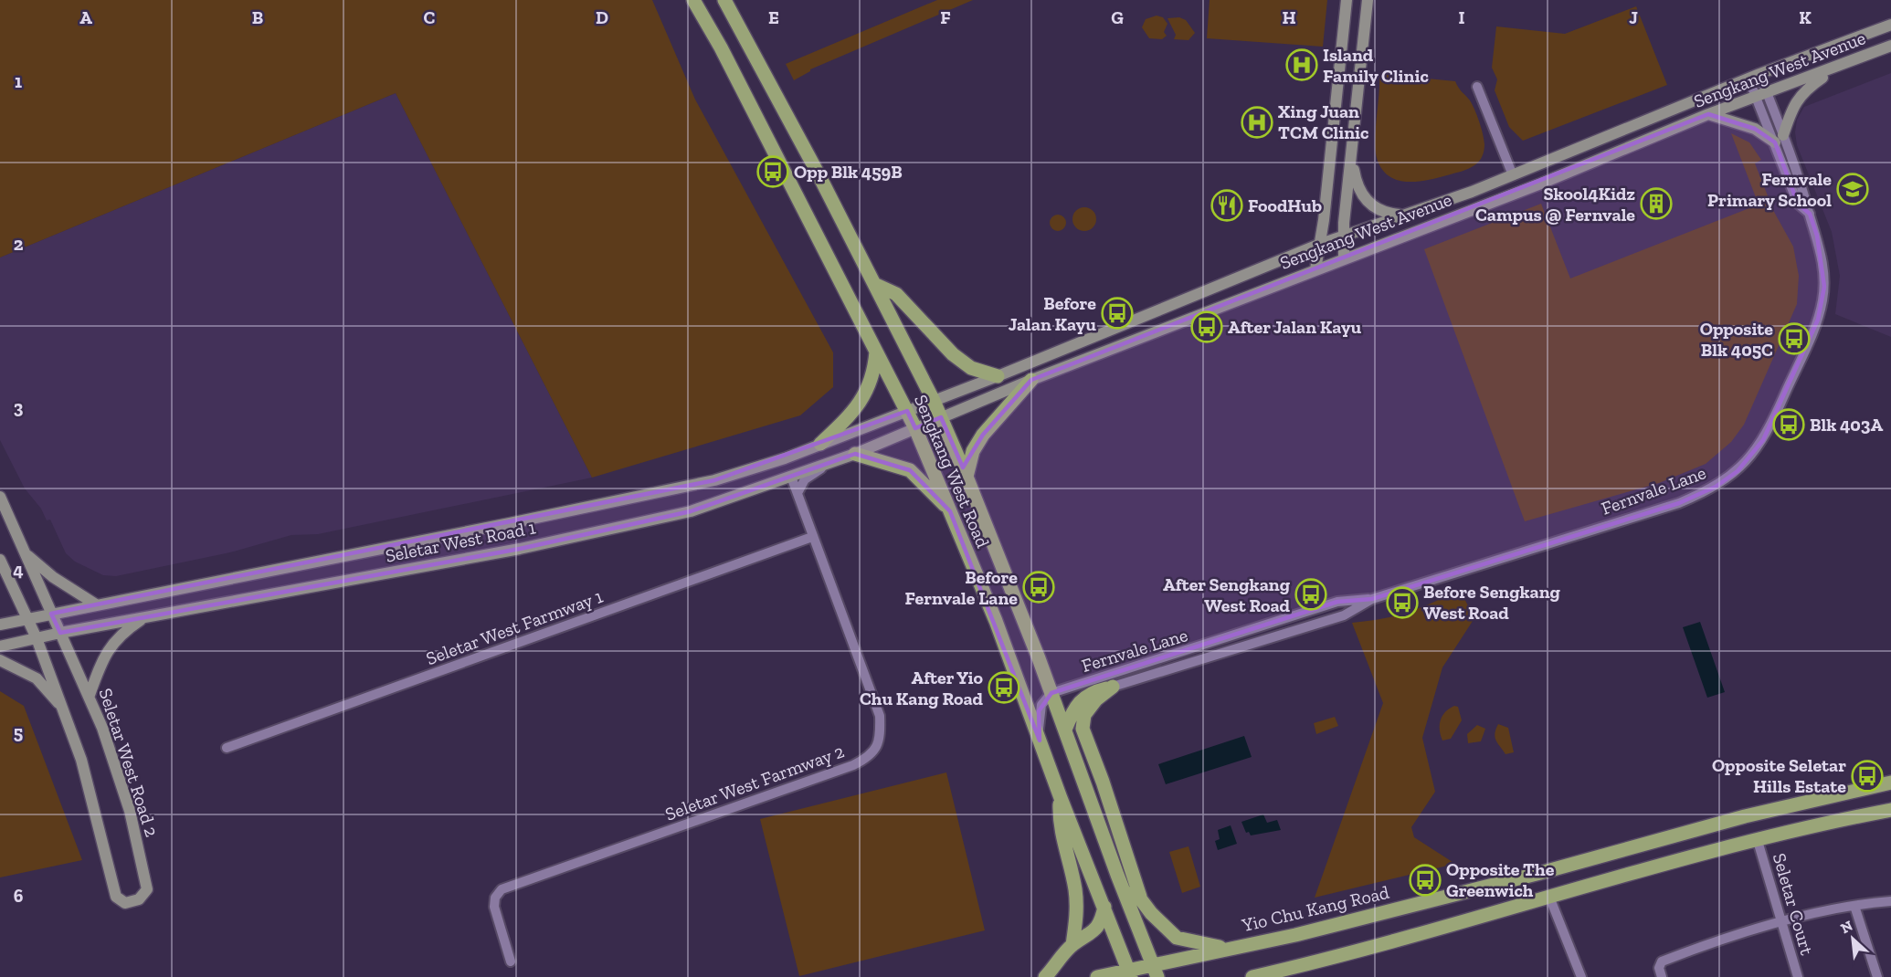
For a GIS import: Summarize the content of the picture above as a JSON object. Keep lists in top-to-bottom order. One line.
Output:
{"streets":{"main road":["Sengkang West Avenue","Sengkang West Road","Seletar West Road 1","Seletar West Road 2","Yio Chu Kang Road"],"street":["Fernvale Lane","Seletar West Farmway 1","Seletar West Farmway 2","Seletar Court"]},"crossings":[["Sengkang West Avenue","Sengkang West Road"],["Sengkang West Avenue","Fernvale Lane"],["Sengkang West Avenue","Seletar West Road 1"],["Sengkang West Road","Fernvale Lane"],["Sengkang West Road","Seletar West Road 1"],["Sengkang West Road","Yio Chu Kang Road"],["Seletar West Road 1","Seletar West Road 2"],["Seletar West Road 1","Seletar West Farmway 2"],["Seletar West Farmway 1","Seletar West Farmway 2"]],"places":{"hospital":["Island Family Clinic","Xing Juan TCM Clinic"],"bus stop":["Opp Blk 459B","Before Jalan Kayu","After Jalan Kayu","Opposite Blk 405C","Blk 403A","Before Fernvale Lane","After Sengkang West Road","Before Sengkang West Road","After Yio Chu Kang Road","Opposite Seletar Hills Estate","Opposite The Greenwich"],"school or university":["Fernvale Primary School"],"building":["Skool4Kidz Campus @ Fernvale"],"restaurant":["FoodHub"]},"north":"top left","grid":{"columns":["A","B","C","D","E","F","G","H","I","J","K"],"rows":["1","2","3","4","5","6"]}}
